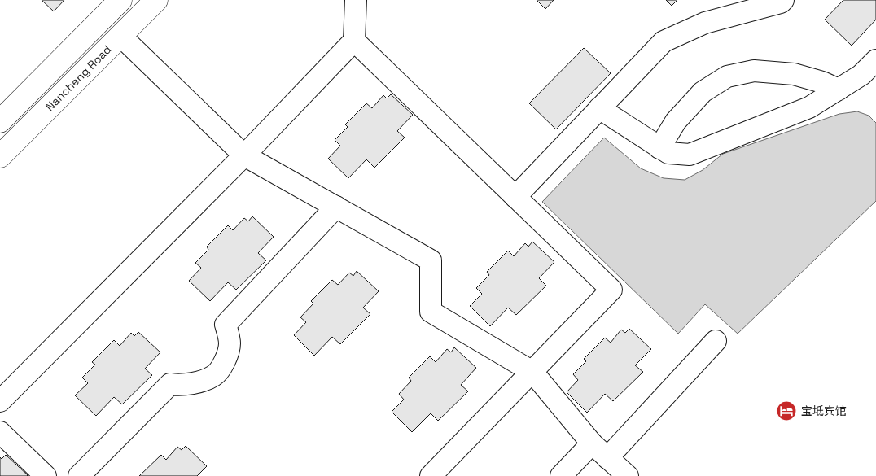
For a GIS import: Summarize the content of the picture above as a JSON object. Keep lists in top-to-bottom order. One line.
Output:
{"streets":{"main road":["Nancheng Road"]},"places":{"hotel":["宝坻宾馆"]}}
